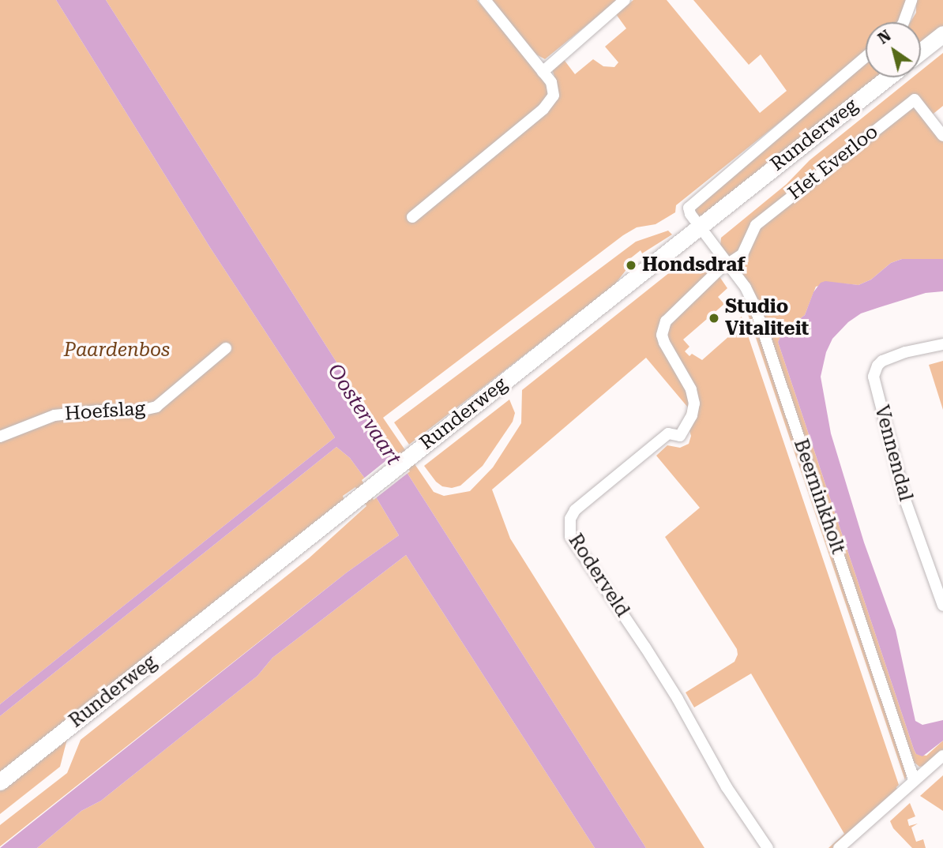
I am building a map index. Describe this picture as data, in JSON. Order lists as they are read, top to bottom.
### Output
{
  "streets": {
    "street": [
      "Runderweg",
      "Het Everloo",
      "Hoefslag",
      "Vennendal",
      "Beerninkholt",
      "Roderveld"
    ]
  },
  "crossings": [
    ["Runderweg", "Beerninkholt"],
    ["Het Everloo", "Beerninkholt"],
    ["Het Everloo", "Roderveld"],
    ["Beerninkholt", "Roderveld"]
  ],
  "water": ["Oostervaart"],
  "parks": ["Paardenbos"],
  "places": ["Hondsdraf", "Studio Vitaliteit"],
  "north": "top left"
}
